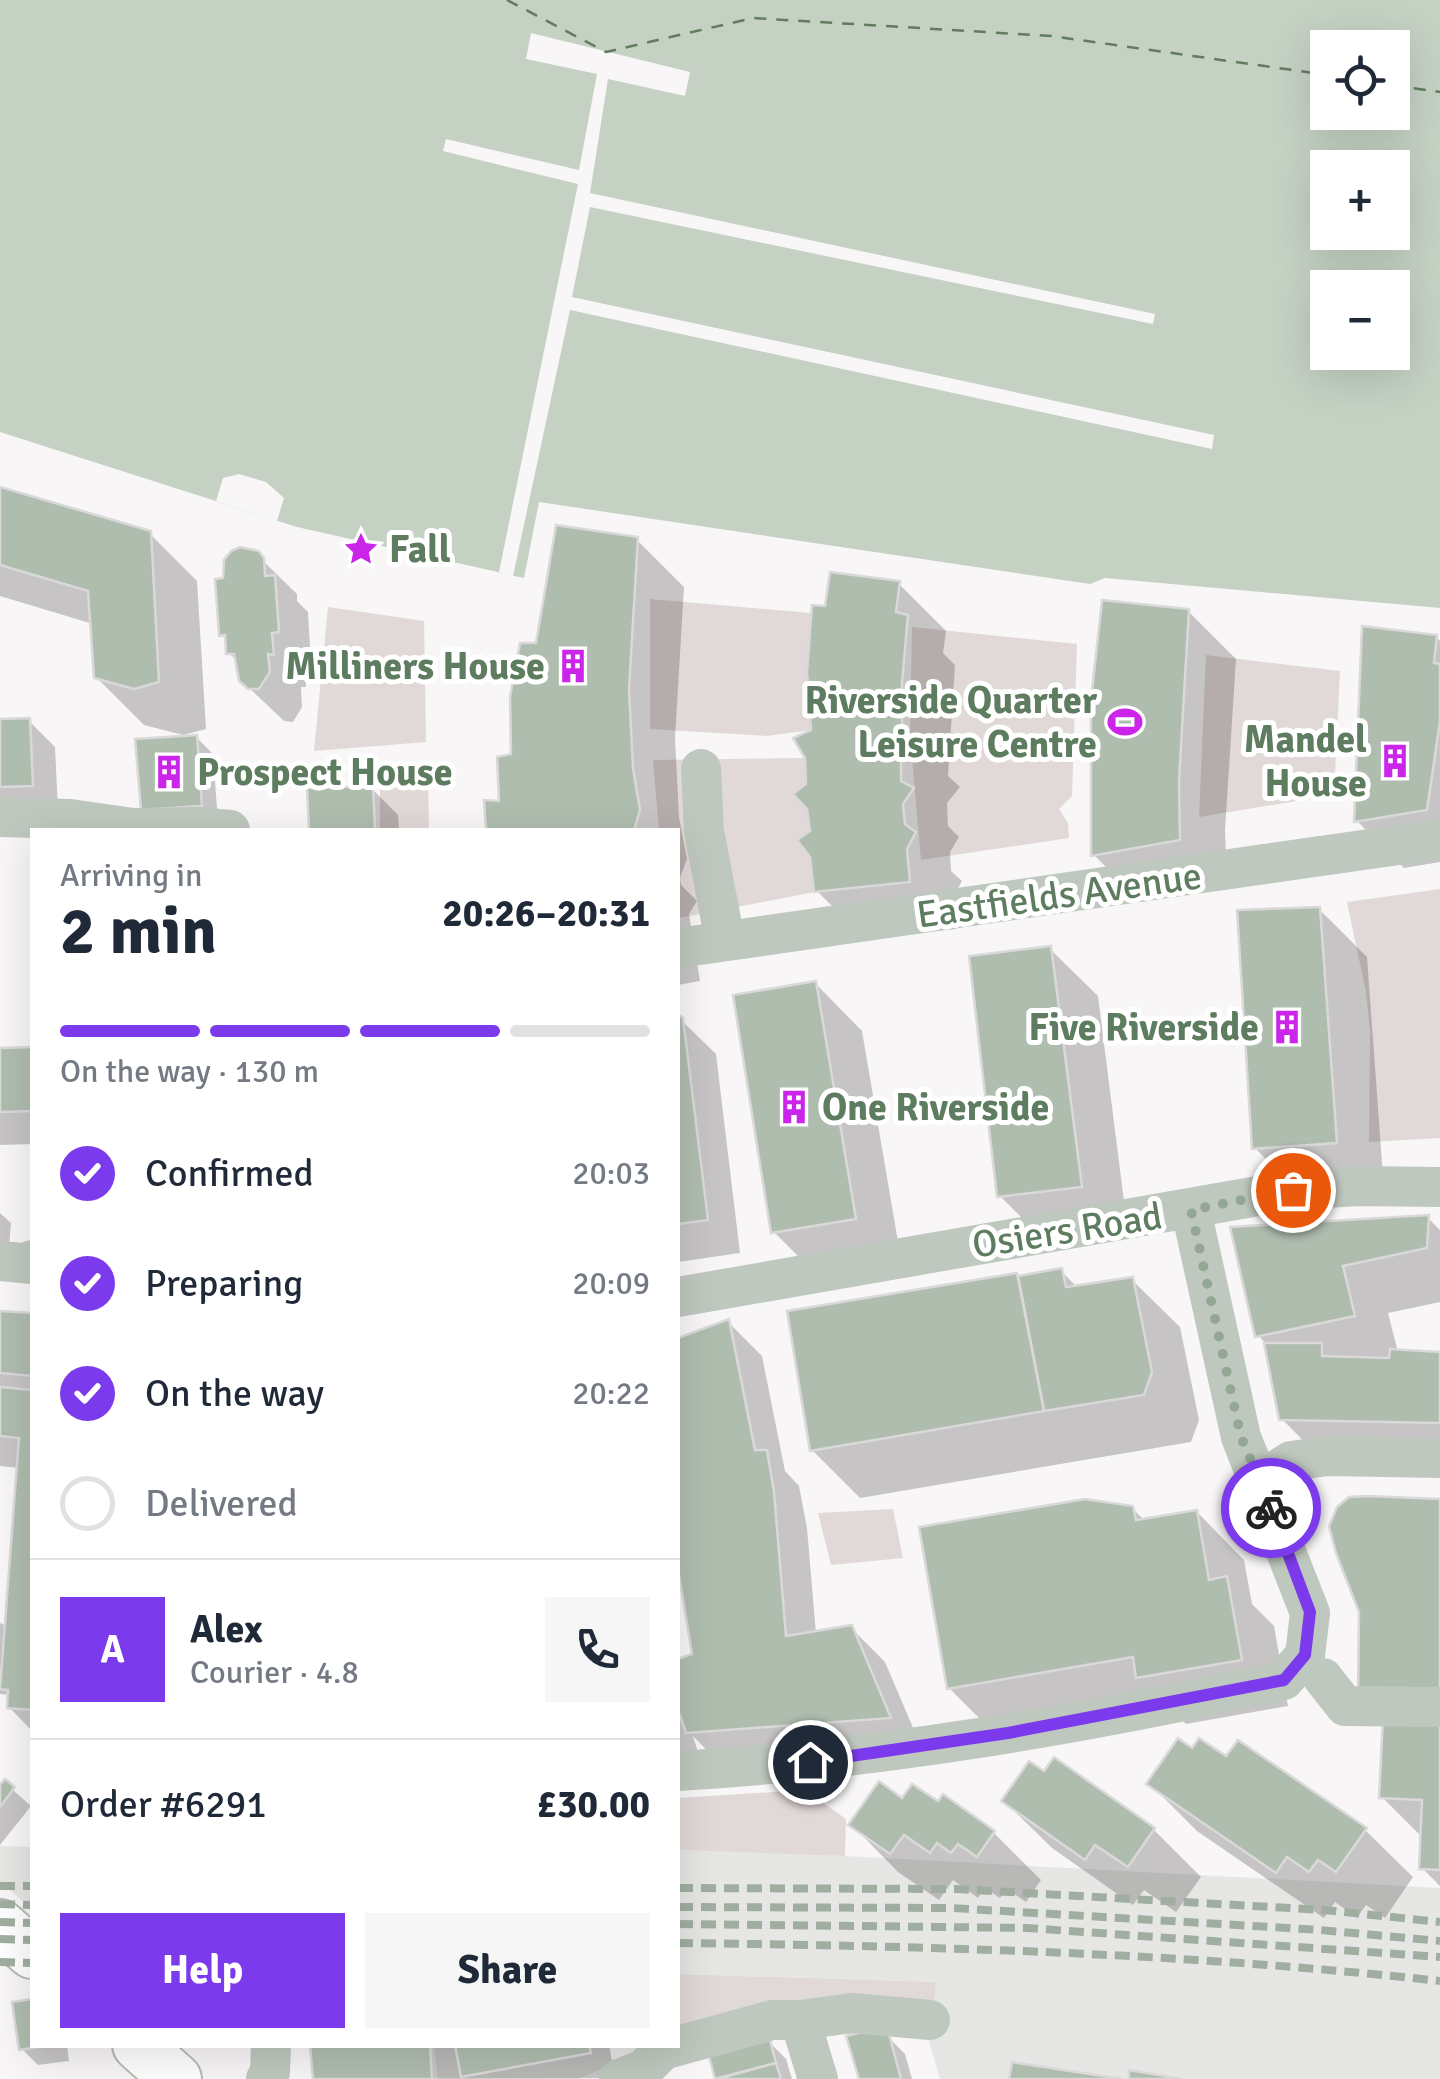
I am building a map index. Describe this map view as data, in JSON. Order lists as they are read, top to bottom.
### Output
{
  "streets": {
    "street": ["Eastfields Avenue", "Osiers Road"]
  },
  "places": {
    "place": ["Fall"],
    "building": [
      "Milliners House",
      "Mandel House",
      "Prospect House",
      "Five Riverside",
      "One Riverside"
    ],
    "sports": ["Riverside Quarter Leisure Centre"]
  },
  "page": {
    "map_buttons": ["+", "−"],
    "heading": ["2 min", "Arriving in", "20:26–20:31"],
    "panel": [
      "Alex",
      "Courier · 4.8",
      "Order #6291",
      "£30.00"
    ],
    "bar": "On the way · 130 m",
    "list": [
      ["Confirmed", "20:03"],
      ["Preparing", "20:09"],
      ["On the way", "20:22"],
      "Delivered"
    ],
    "round": "A",
    "buttons": ["Help", "Share"]
  }
}
